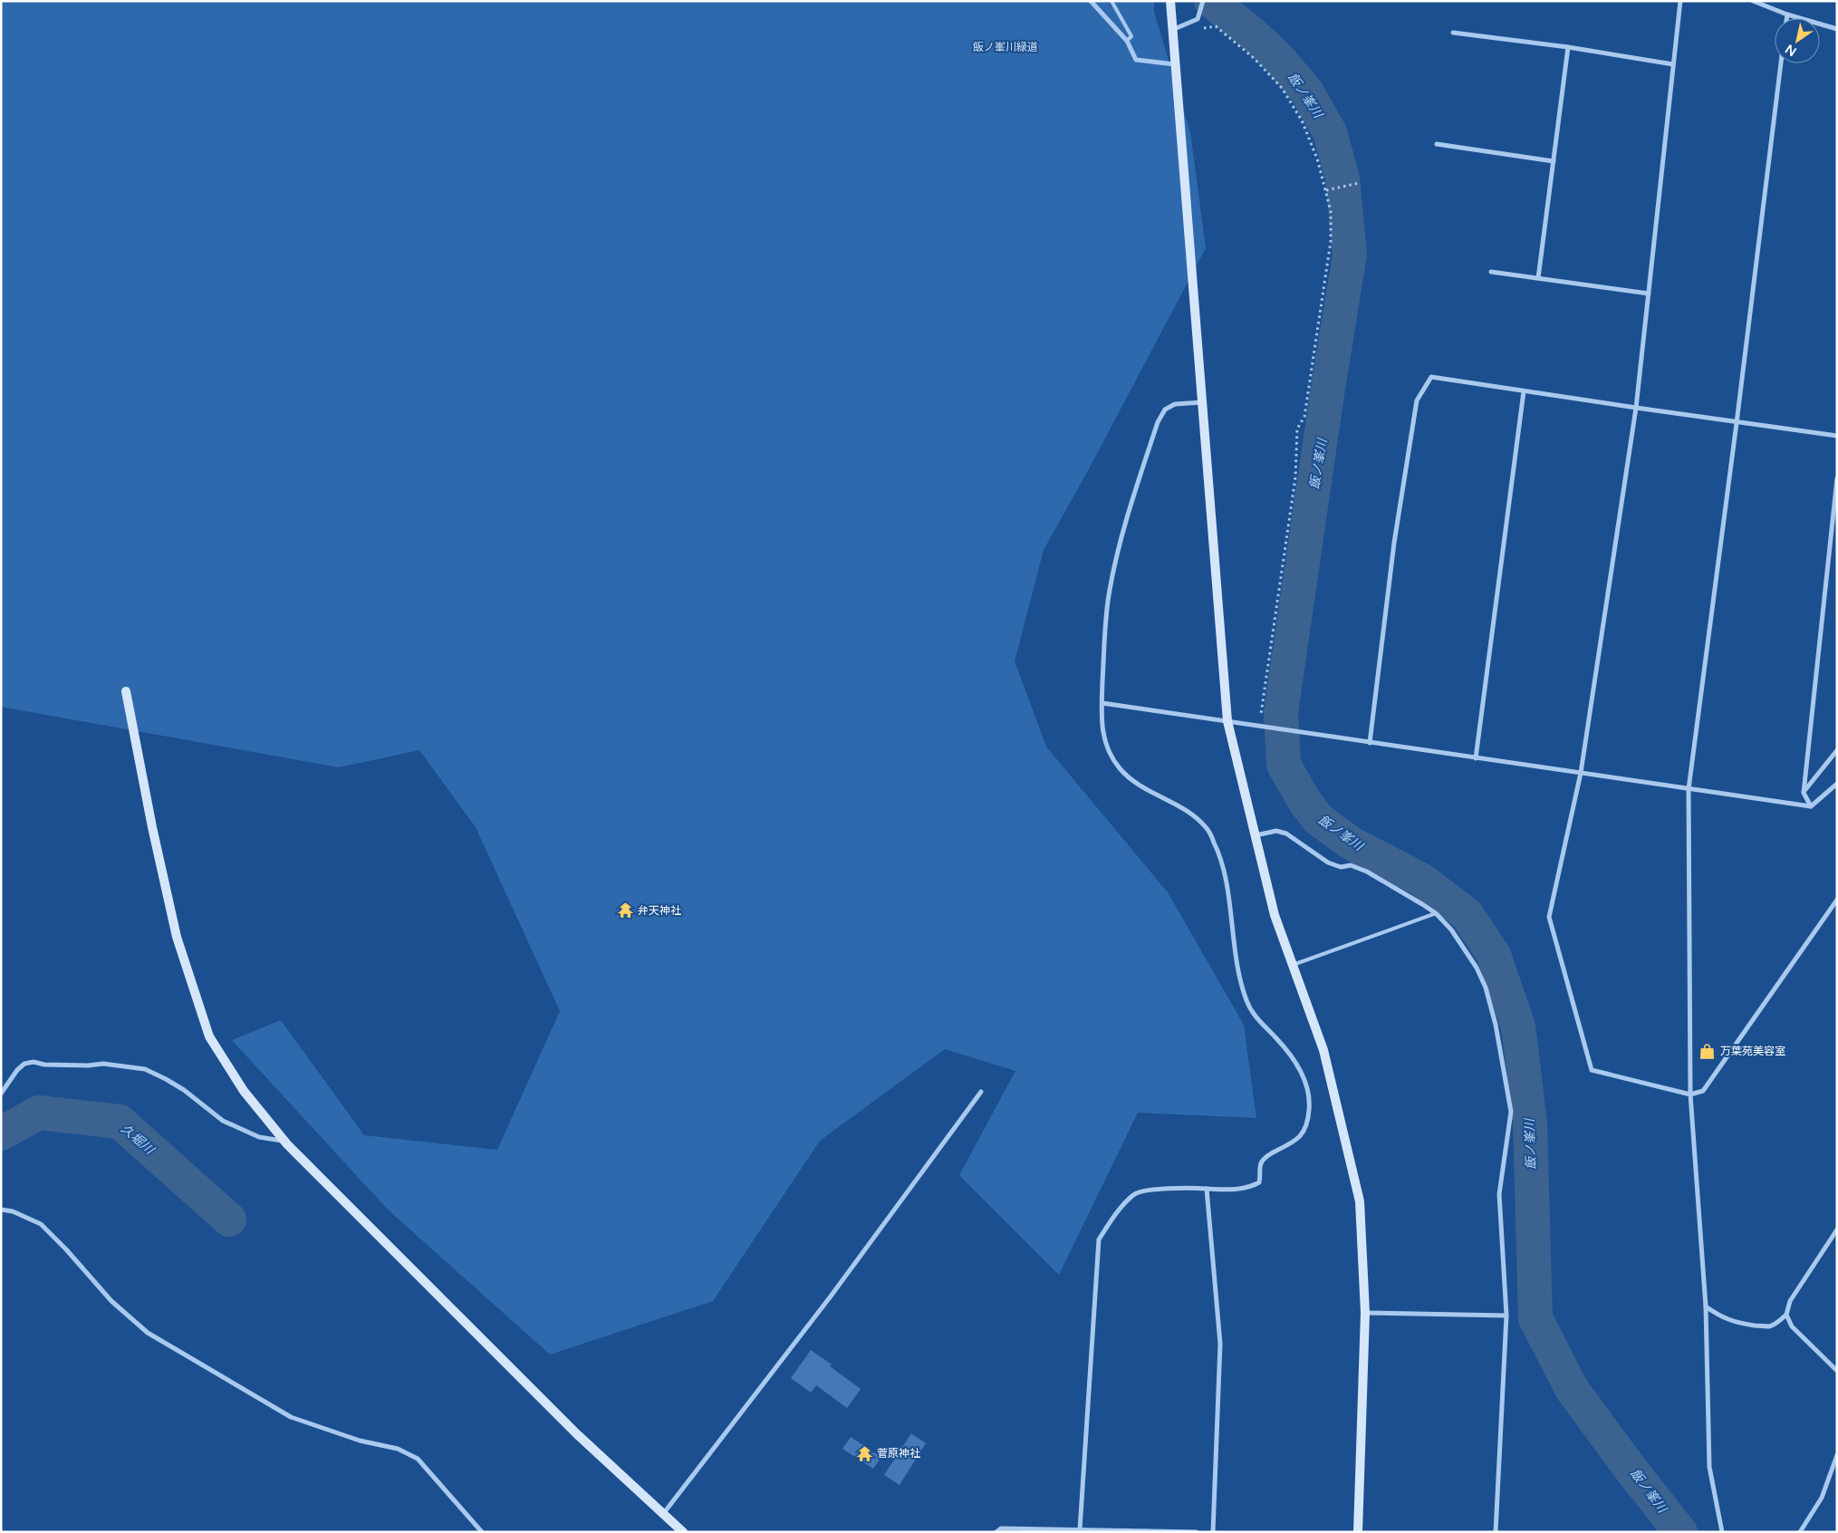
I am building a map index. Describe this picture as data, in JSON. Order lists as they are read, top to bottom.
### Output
{
  "water": ["飯ノ峯川", "久堀川"],
  "parks": ["飯ノ峯川緑道"],
  "places": {
    "temple": ["弁天神社", "菅原神社"],
    "shop": ["万葉苑美容室"]
  },
  "north": "bottom left"
}
